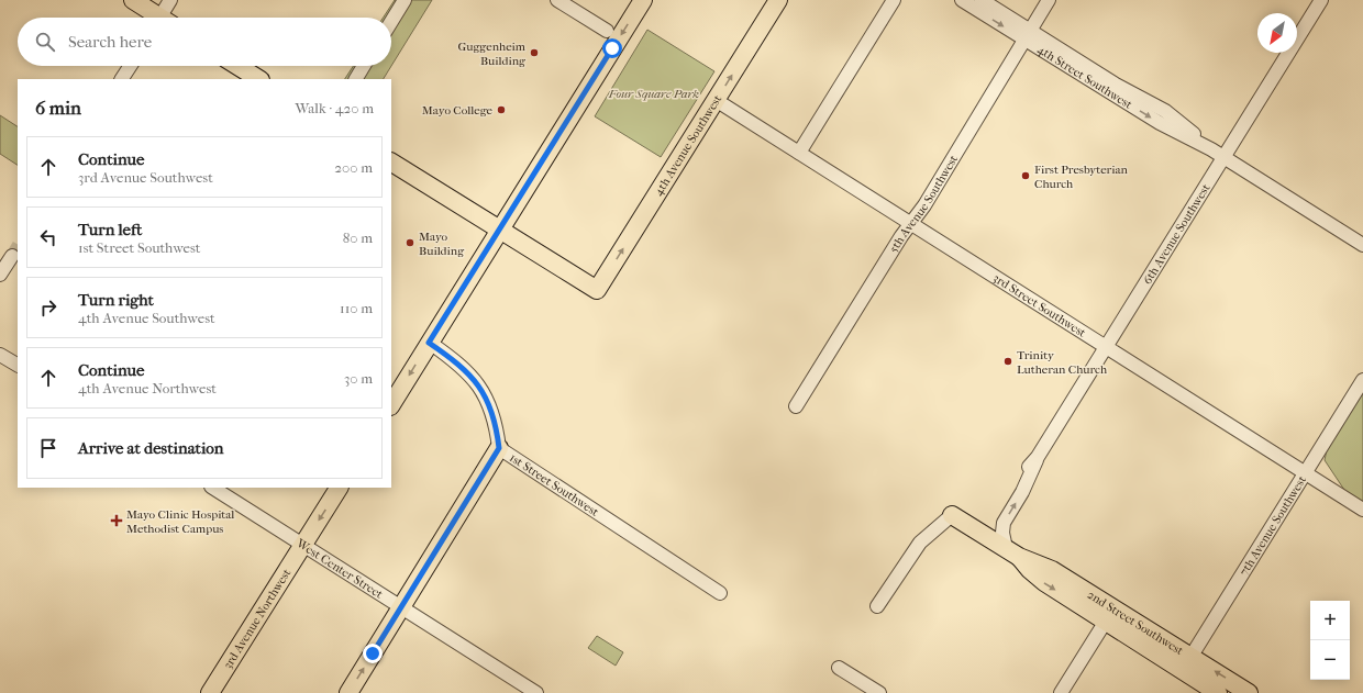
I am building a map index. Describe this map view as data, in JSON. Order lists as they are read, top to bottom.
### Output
{
  "streets": {
    "main road": ["4th Avenue Southwest", "3rd Avenue Northwest", "2nd Street Southwest"],
    "street": [
      "4th Street Southwest",
      "5th Avenue Southwest",
      "6th Avenue Southwest",
      "3rd Street Southwest",
      "1st Street Southwest",
      "7th Avenue Southwest",
      "West Center Street"
    ]
  },
  "crossings": [
    ["4th Street Southwest", "5th Avenue Southwest"],
    ["4th Street Southwest", "6th Avenue Southwest"],
    ["4th Avenue Southwest", "3rd Street Southwest"],
    ["5th Avenue Southwest", "3rd Street Southwest"],
    ["6th Avenue Southwest", "3rd Street Southwest"],
    ["6th Avenue Southwest", "2nd Street Southwest"],
    ["3rd Street Southwest", "7th Avenue Southwest"],
    ["7th Avenue Southwest", "2nd Street Southwest"],
    ["West Center Street", "3rd Avenue Northwest"]
  ],
  "parks": ["Four Square Park"],
  "places": {
    "other": [
      "Guggenheim Building",
      "Mayo College",
      "First Presbyterian Church",
      "Mayo Building",
      "Trinity Lutheran Church"
    ],
    "health": ["Mayo Clinic Hospital Methodist Campus"]
  },
  "north": "bottom left",
  "page": {
    "search": "Search here",
    "heading": ["6 min", "Walk · 420 m"],
    "list": [
      ["Continue", "3rd Avenue Southwest", "200 m"],
      ["Turn left", "1st Street Southwest", "80 m"],
      ["Turn right", "4th Avenue Southwest", "110 m"],
      ["Continue", "4th Avenue Northwest", "30 m"],
      "Arrive at destination"
    ],
    "map_buttons": ["+", "−"]
  }
}
